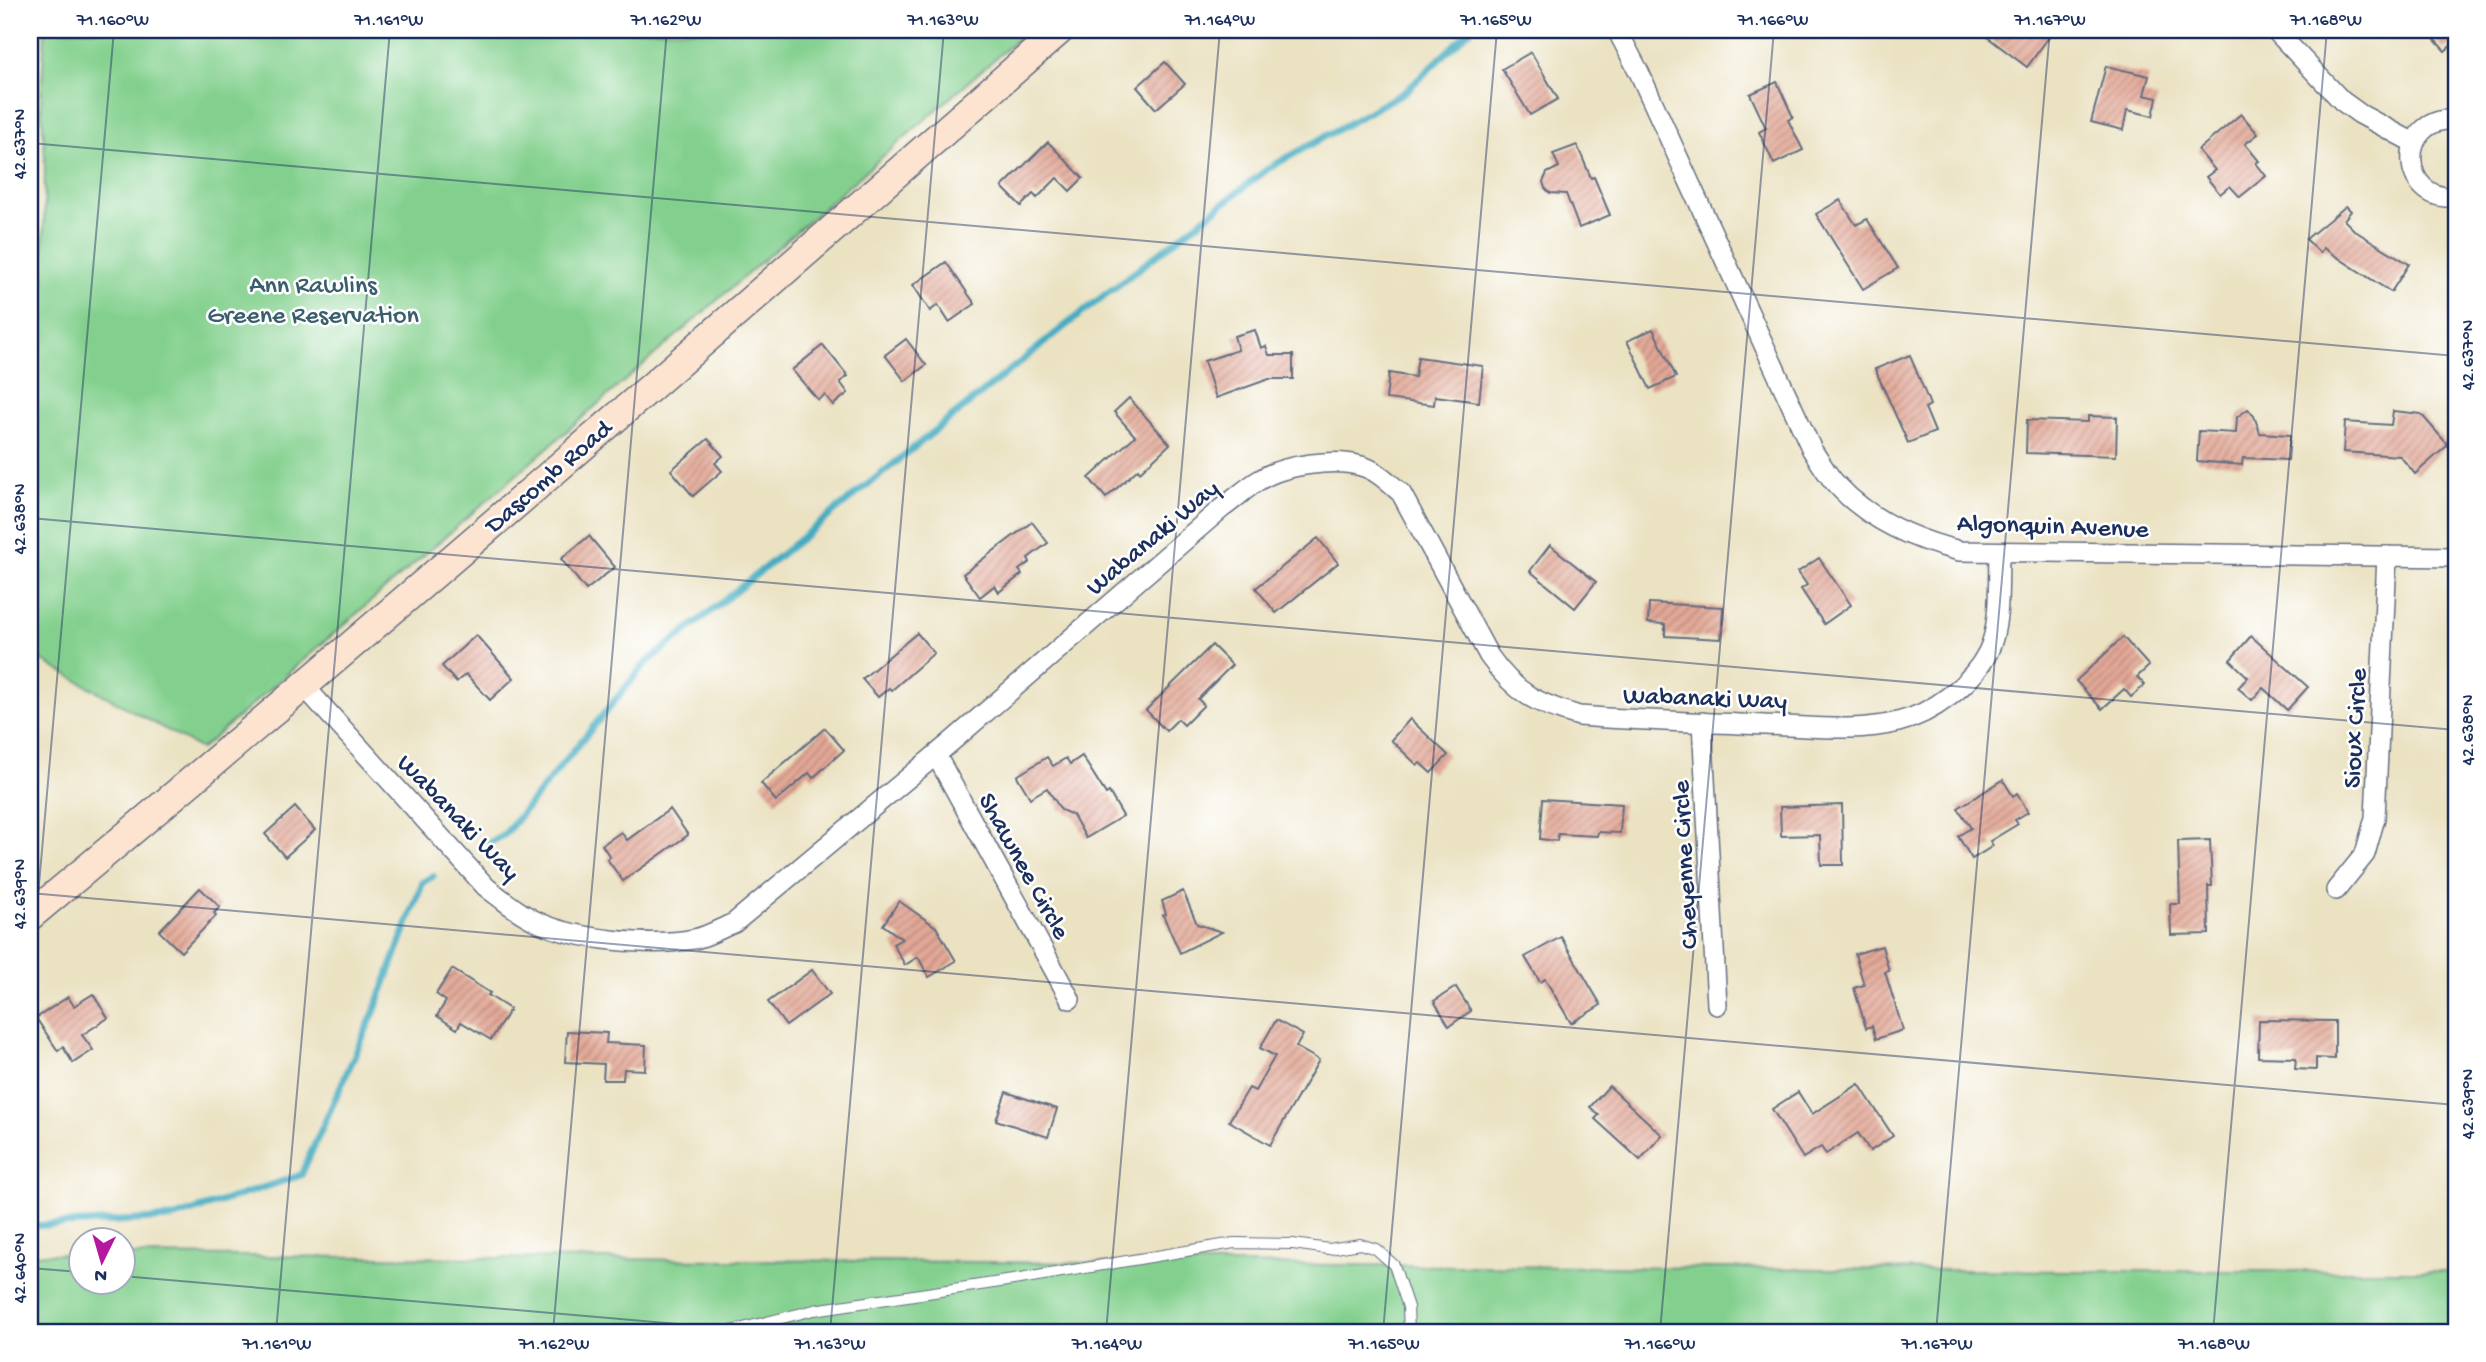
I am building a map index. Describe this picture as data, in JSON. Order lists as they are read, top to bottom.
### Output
{
  "streets": {
    "main road": ["Dascomb Road"],
    "street": [
      "Algonquin Avenue",
      "Wabanaki Way",
      "Sioux Circle",
      "Shawnee Circle",
      "Cheyenne Circle"
    ]
  },
  "crossings": [
    ["Dascomb Road", "Wabanaki Way"],
    ["Algonquin Avenue", "Wabanaki Way"],
    ["Algonquin Avenue", "Sioux Circle"],
    ["Wabanaki Way", "Shawnee Circle"],
    ["Wabanaki Way", "Cheyenne Circle"]
  ],
  "parks": ["Ann Rawlins Greene Reservation"],
  "north": "bottom",
  "coordinates": [
    "71.160°W",
    "71.161°W",
    "71.162°W",
    "71.163°W",
    "71.164°W",
    "71.165°W",
    "71.166°W",
    "71.167°W",
    "71.168°W",
    "42.637°N",
    "42.638°N",
    "42.639°N",
    "42.640°N"
  ]
}
